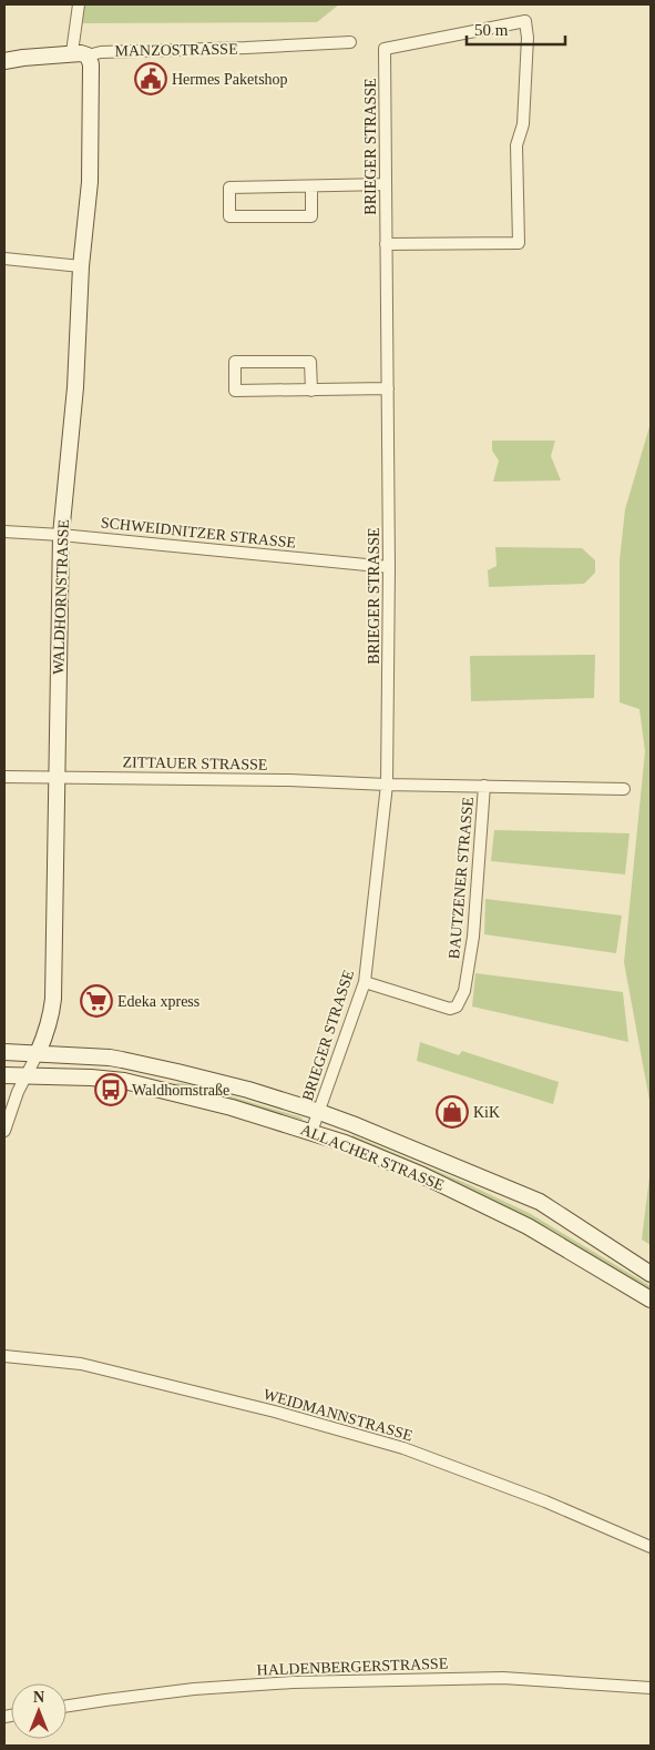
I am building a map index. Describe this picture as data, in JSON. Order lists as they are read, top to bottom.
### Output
{
  "streets": {
    "main road": ["MANZOSTRASSE", "WALDHORNSTRASSE", "ALLACHER STRASSE"],
    "street": [
      "BRIEGER STRASSE",
      "SCHWEIDNITZER STRASSE",
      "ZITTAUER STRASSE",
      "BAUTZENER STRASSE",
      "WEIDMANNSTRASSE",
      "HALDENBERGERSTRASSE"
    ]
  },
  "crossings": [
    ["MANZOSTRASSE", "WALDHORNSTRASSE"],
    ["BRIEGER STRASSE", "SCHWEIDNITZER STRASSE"],
    ["BRIEGER STRASSE", "ZITTAUER STRASSE"],
    ["BRIEGER STRASSE", "BAUTZENER STRASSE"],
    ["BRIEGER STRASSE", "ALLACHER STRASSE"],
    ["SCHWEIDNITZER STRASSE", "WALDHORNSTRASSE"],
    ["WALDHORNSTRASSE", "ZITTAUER STRASSE"],
    ["WALDHORNSTRASSE", "ALLACHER STRASSE"],
    ["ZITTAUER STRASSE", "BAUTZENER STRASSE"]
  ],
  "places": {
    "public building": ["Hermes Paketshop"],
    "supermarket": ["Edeka xpress"],
    "bus stop": ["Waldhornstraße"],
    "shop": ["KiK"]
  },
  "scale_bar": "50 m",
  "north": "top"
}
